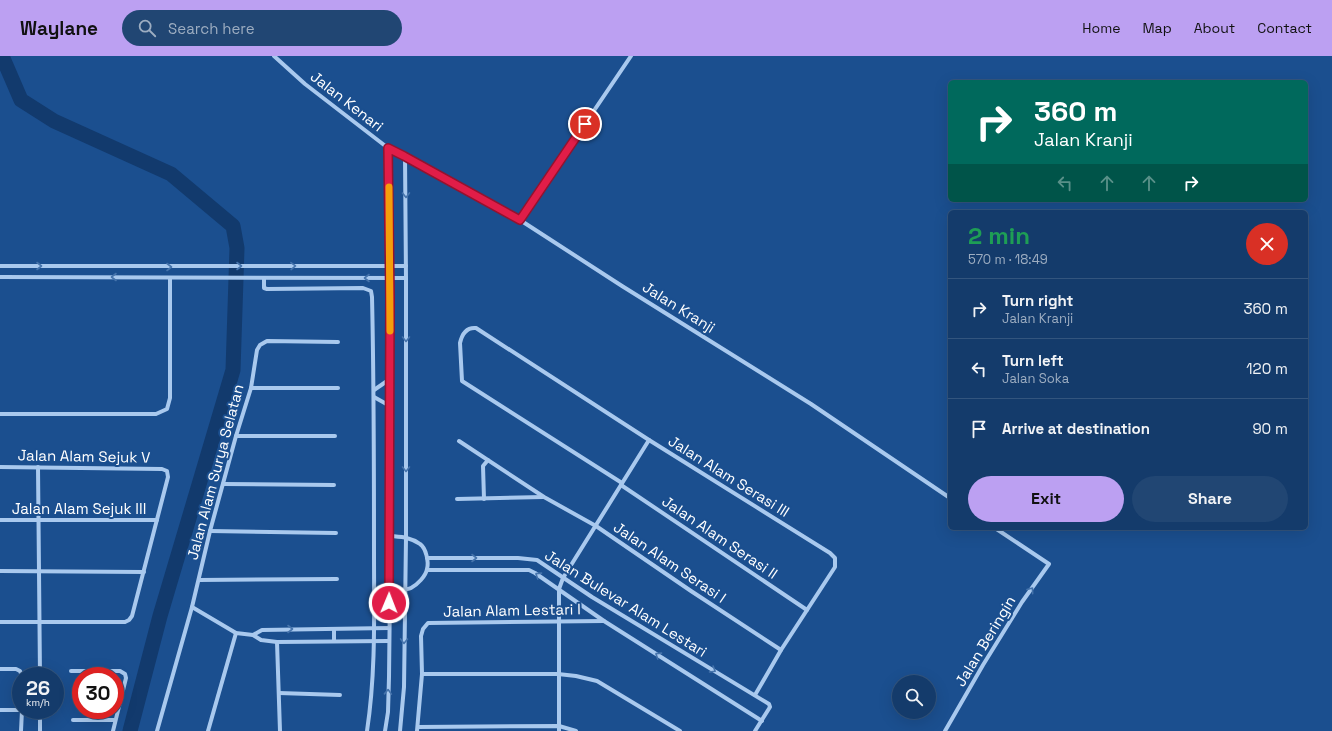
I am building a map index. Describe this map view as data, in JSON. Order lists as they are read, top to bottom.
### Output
{
  "streets": {
    "street": [
      "Jalan Kenari",
      "Jalan Kranji",
      "Jalan Alam Sejuk V",
      "Jalan Alam Surya Selatan",
      "Jalan Alam Serasi III",
      "Jalan Alam Sejuk III",
      "Jalan Alam Serasi II",
      "Jalan Alam Serasi I",
      "Jalan Bulevar Alam Lestari",
      "Jalan Alam Lestari I",
      "Jalan Beringin"
    ]
  },
  "crossings": [
    ["Jalan Kenari", "Jalan Kranji"],
    ["Jalan Alam Sejuk V", "Jalan Alam Sejuk III"],
    ["Jalan Alam Serasi III", "Jalan Alam Serasi II"],
    ["Jalan Alam Serasi III", "Jalan Alam Serasi I"],
    ["Jalan Alam Serasi III", "Jalan Bulevar Alam Lestari"],
    ["Jalan Bulevar Alam Lestari", "Jalan Alam Lestari I"]
  ],
  "one_way": ["Jalan Beringin"],
  "page": {
    "header": "Waylane",
    "search": "Search here",
    "nav": [
      "Home",
      "Map",
      "About",
      "Contact"
    ],
    "turn": ["360 m", "Jalan Kranji"],
    "heading": ["2 min", "570 m · 18:49"],
    "list": [
      {
        "name": "Turn right",
        "note": "Jalan Kranji",
        "value": "360 m"
      },
      {
        "name": "Turn left",
        "note": "Jalan Soka",
        "value": "120 m"
      },
      {
        "name": "Arrive at destination",
        "value": "90 m"
      }
    ],
    "buttons": ["Exit", "Share"],
    "speed": "26 km/h",
    "limit": "30"
  }
}
